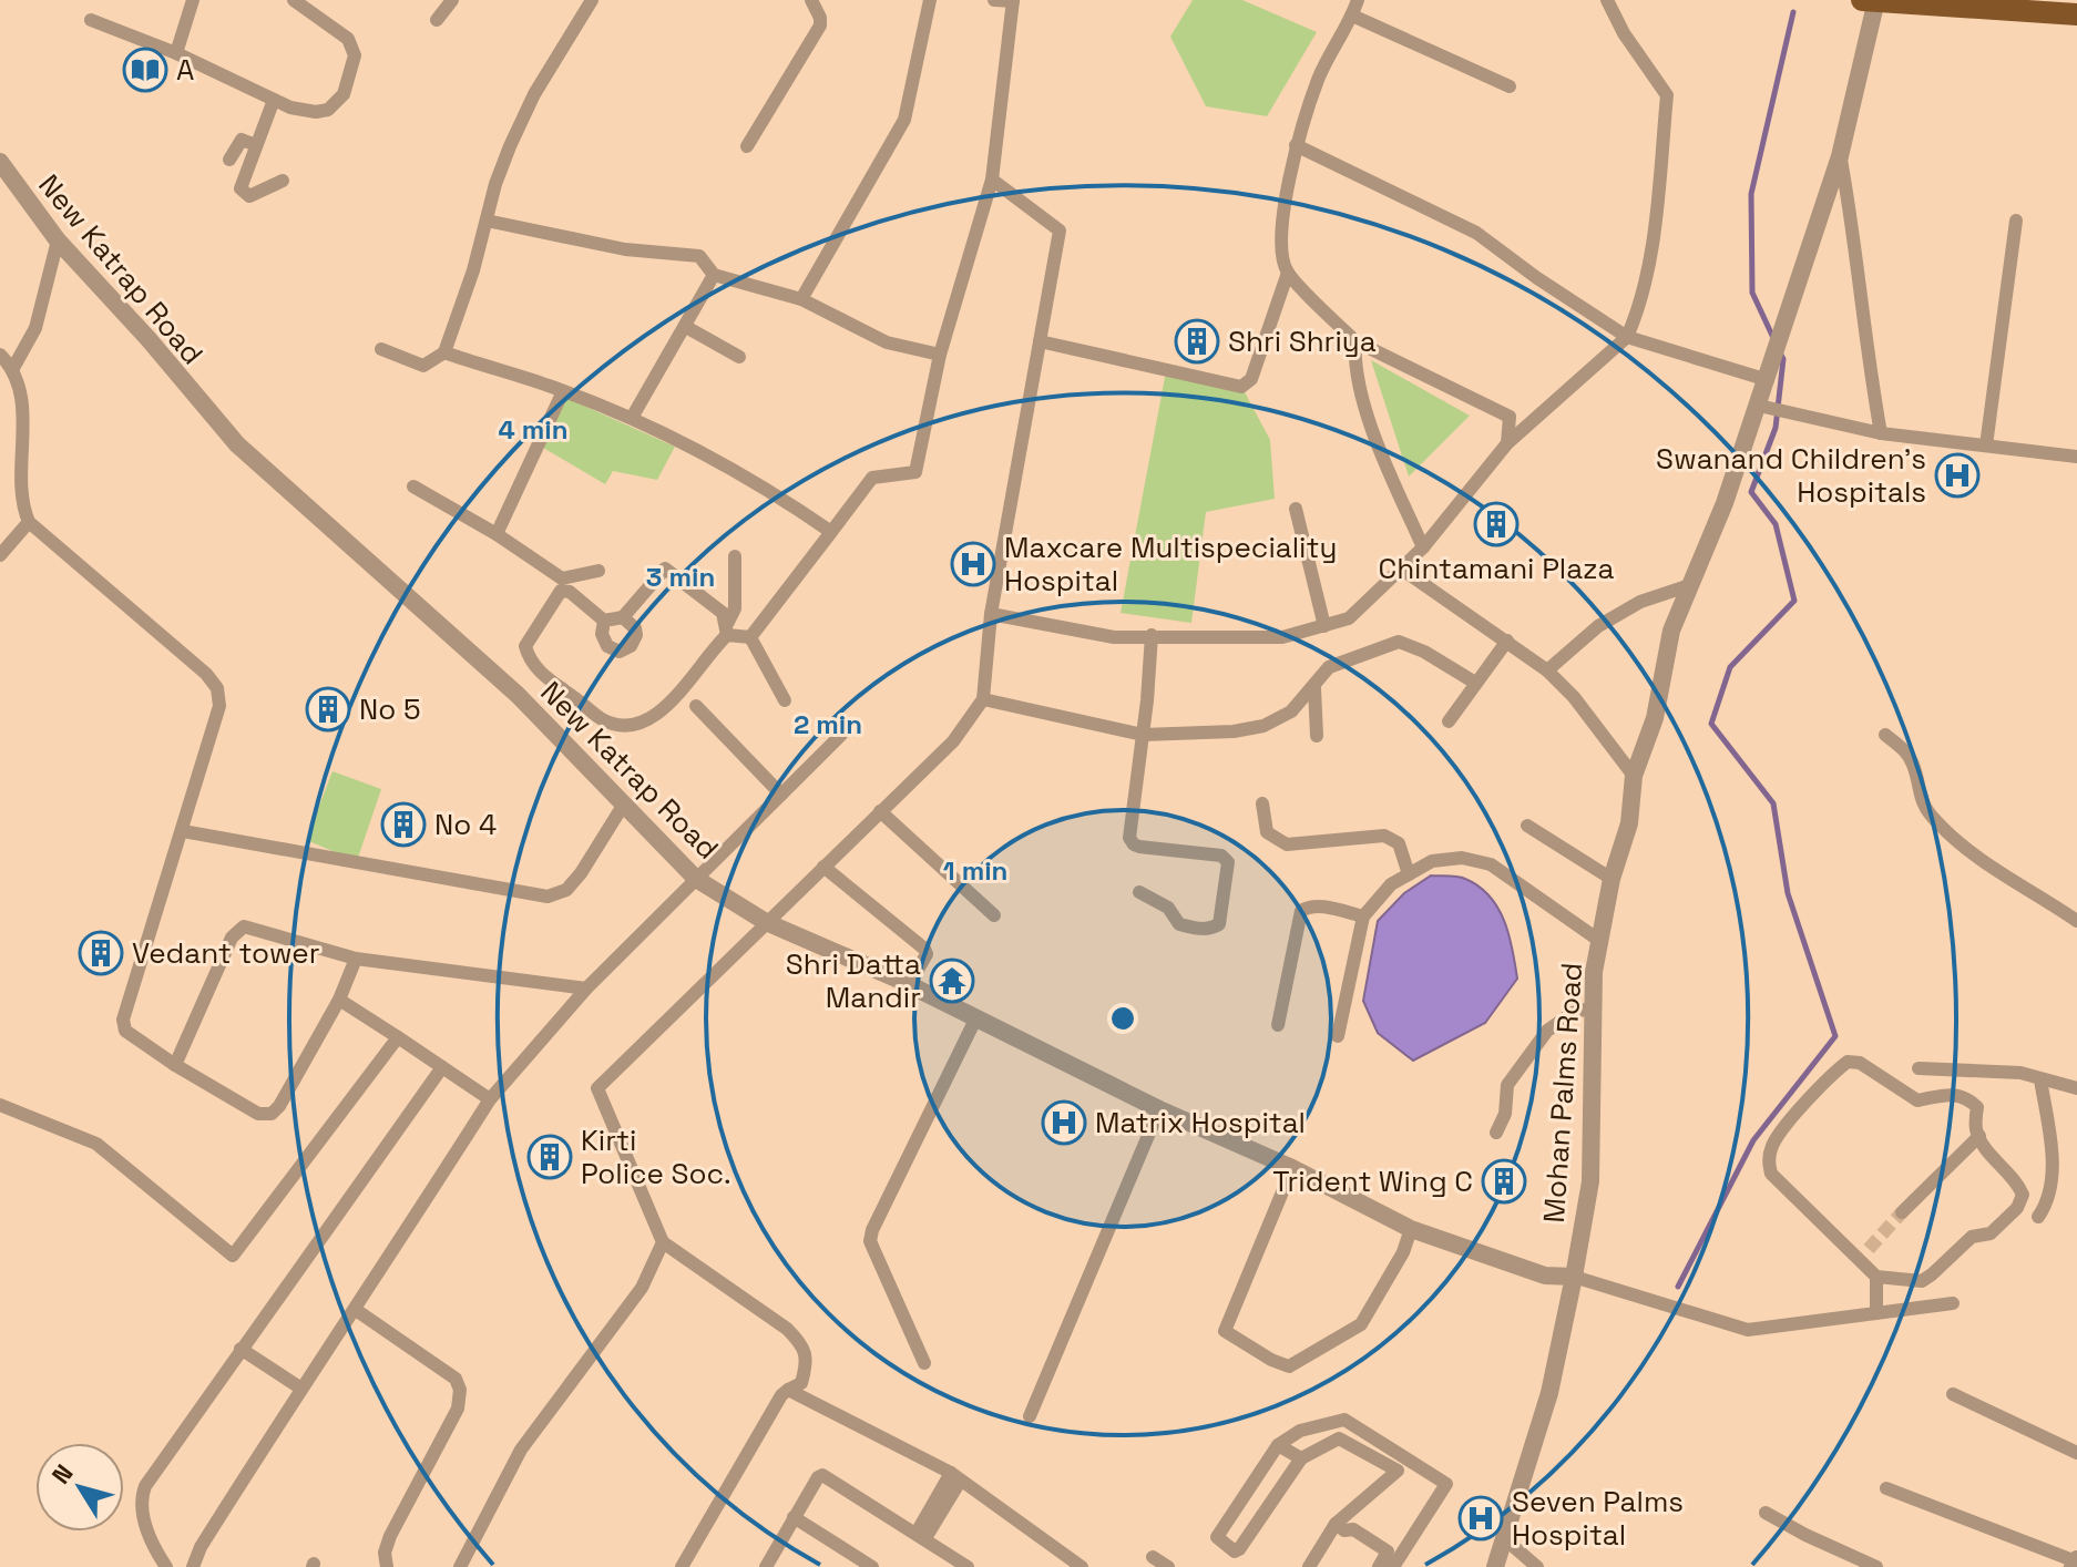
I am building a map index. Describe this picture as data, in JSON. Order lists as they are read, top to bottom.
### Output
{
  "streets": {
    "street": ["New Katrap Road", "Mohan Palms Road"]
  },
  "crossings": [
    ["New Katrap Road", "Mohan Palms Road"]
  ],
  "places": {
    "library": ["A"],
    "building": [
      "Shri Shriya",
      "Chintamani Plaza",
      "No 5",
      "No 4",
      "Vedant tower",
      "Kirti Police Soc.",
      "Trident Wing C"
    ],
    "hospital": [
      "Swanand Children's Hospitals",
      "Maxcare Multispeciality Hospital",
      "Matrix Hospital",
      "Seven Palms Hospital"
    ],
    "temple": ["Shri Datta Mandir"]
  },
  "north": "top left",
  "rings": [
    "4 min",
    "3 min",
    "2 min",
    "1 min"
  ]
}
